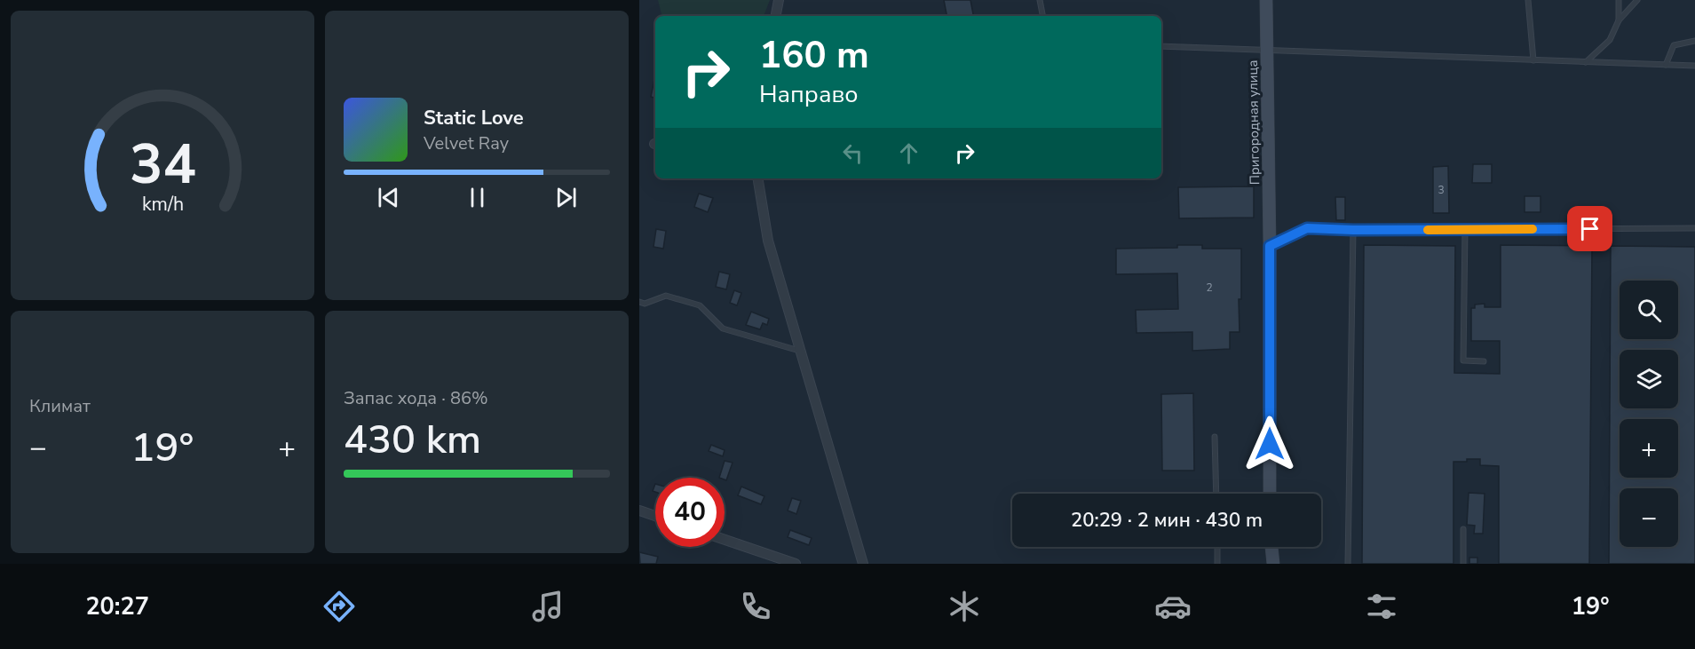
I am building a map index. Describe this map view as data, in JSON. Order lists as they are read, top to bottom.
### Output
{
  "streets": {
    "street": ["Пригородная улица"]
  },
  "house_numbers": ["3", "2"],
  "page": {
    "turn": ["160 m", "Направо"],
    "song": ["Static Love", "Velvet Ray"],
    "map_buttons": ["+", "−"],
    "tile": [
      "Климат",
      ["Запас хода · 86%", "430 km"]
    ],
    "heat": ["−", "19°", "+"],
    "limit": "40",
    "trip": "20:29 · 2 мин · 430 m",
    "tabs": ["20:27", "19°"],
    "gauge": ["34", "km/h"]
  }
}
